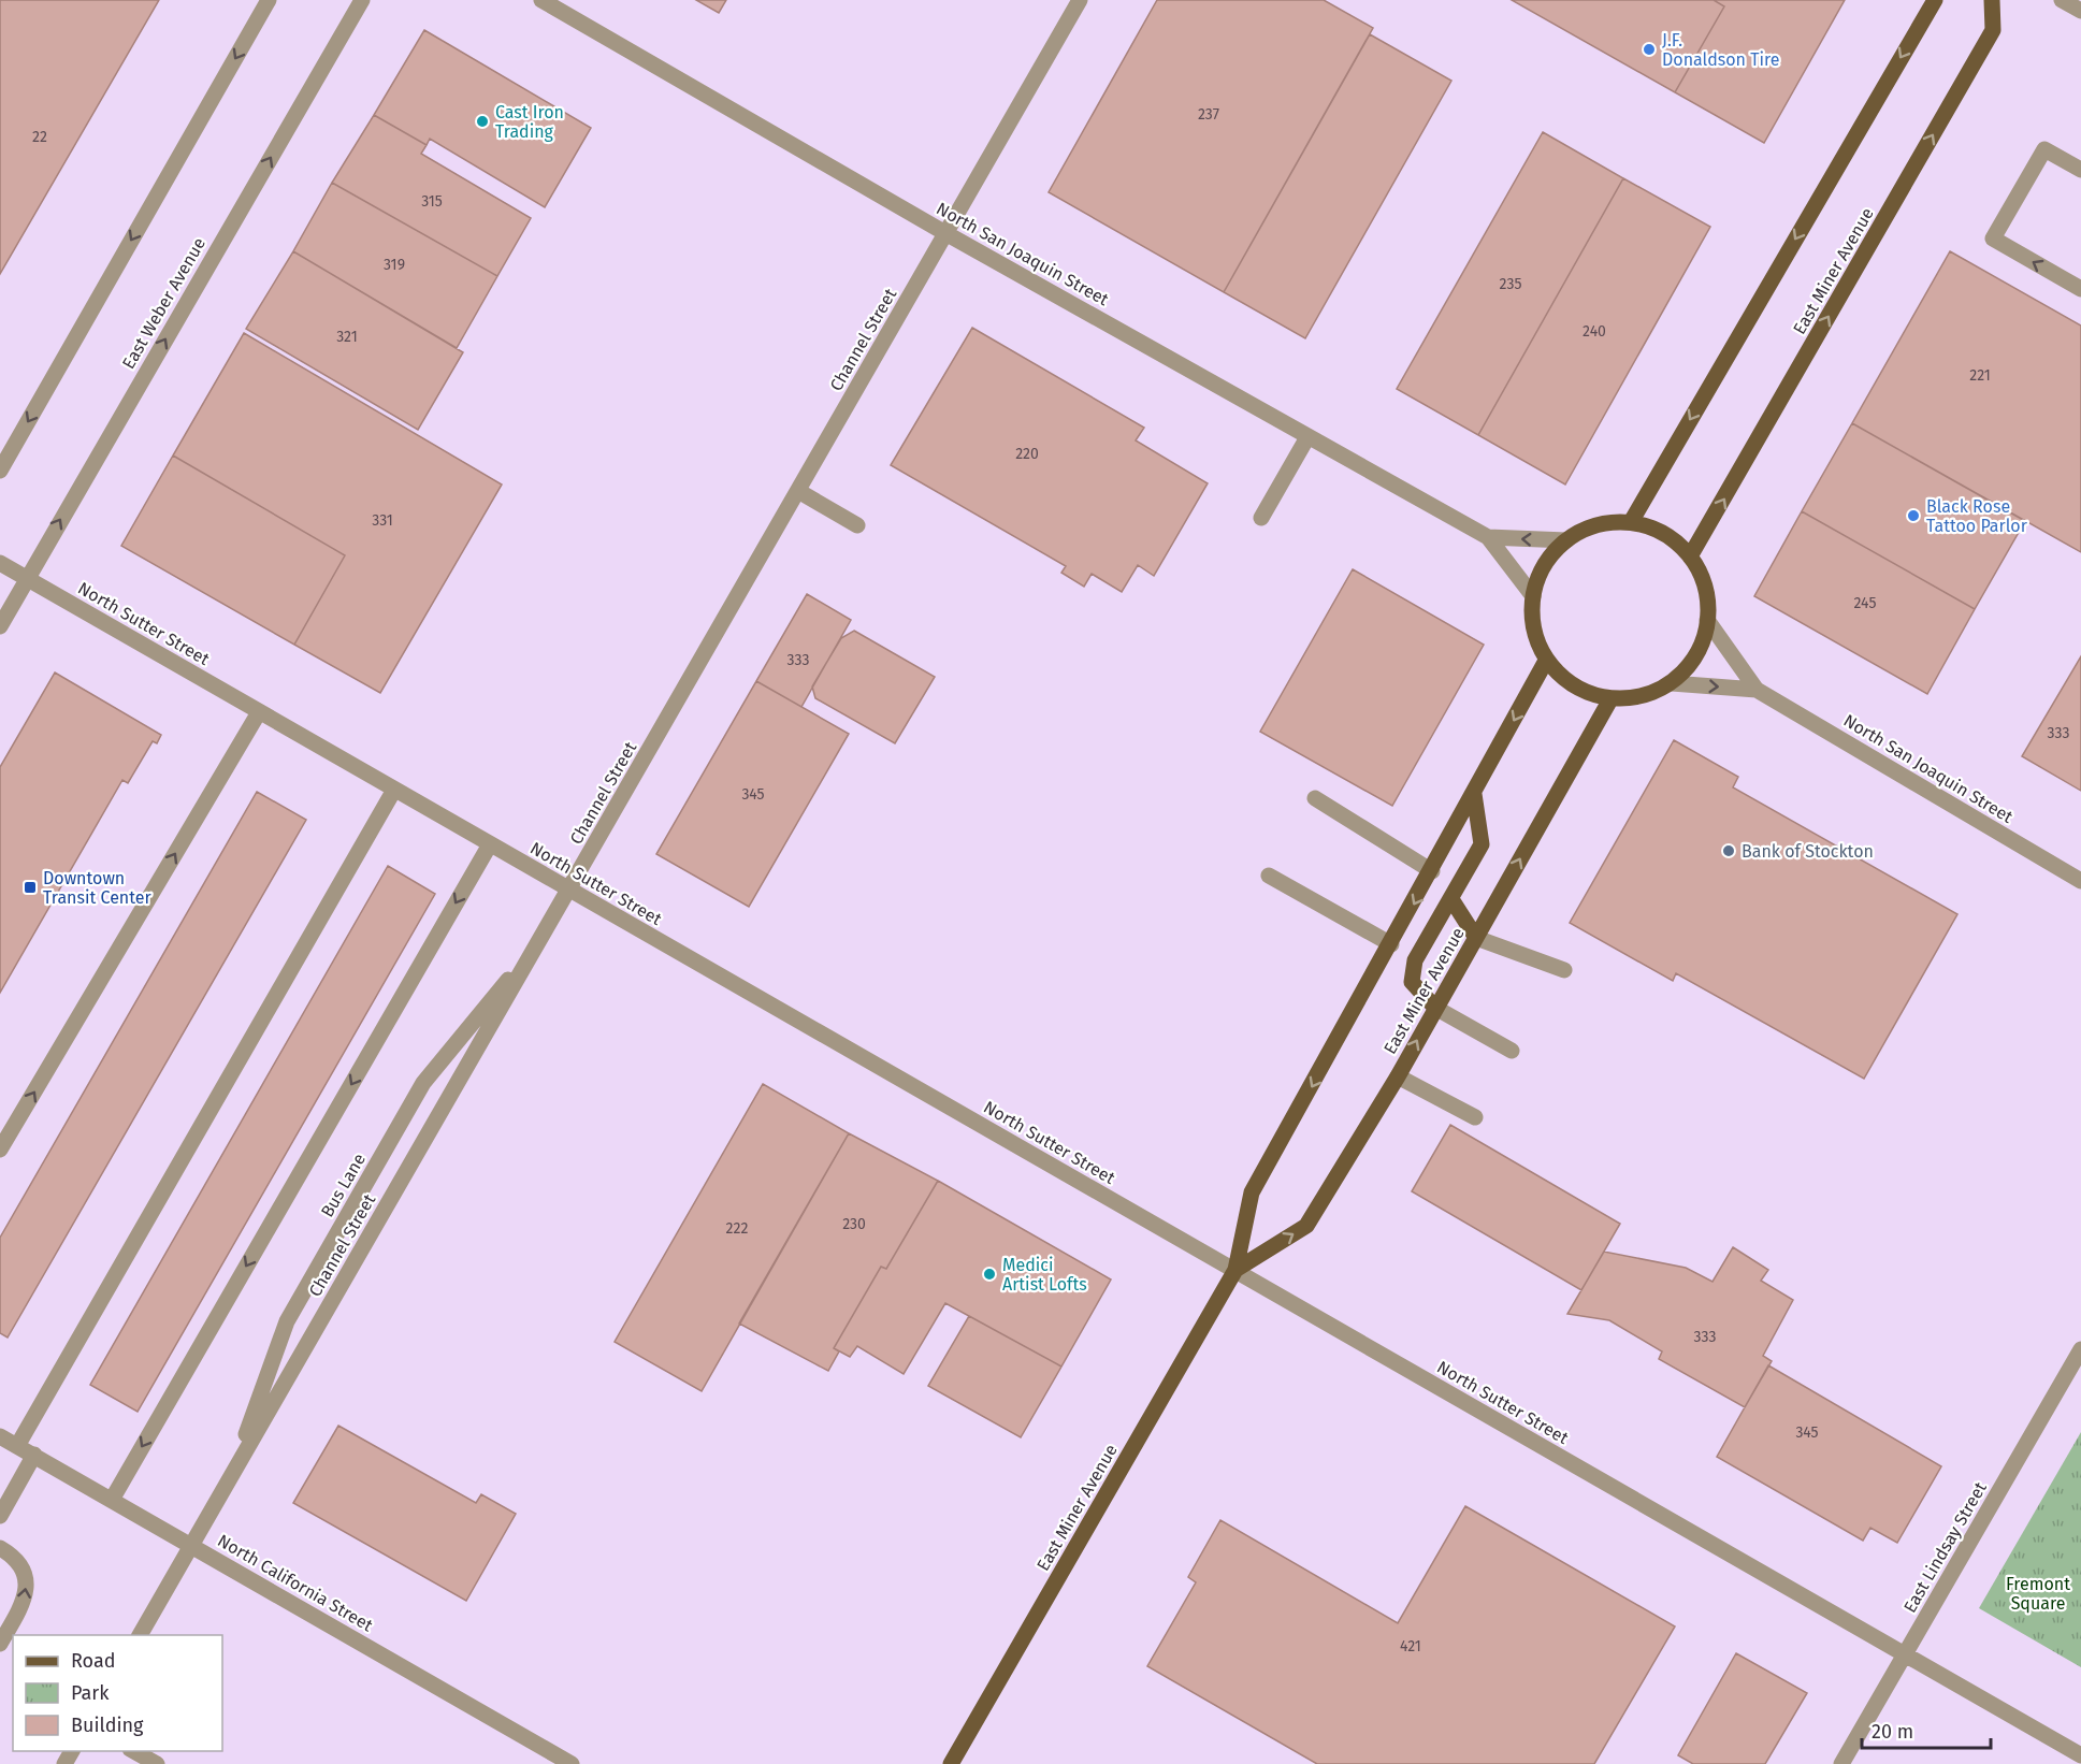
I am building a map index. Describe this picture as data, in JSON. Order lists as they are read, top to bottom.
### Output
{
  "streets": {
    "main road": ["East Miner Avenue"],
    "street": [
      "North San Joaquin Street",
      "East Weber Avenue",
      "Channel Street",
      "North Sutter Street",
      "Bus Lane",
      "East Lindsay Street",
      "North California Street"
    ]
  },
  "crossings": [
    ["North San Joaquin Street", "East Miner Avenue"],
    ["North San Joaquin Street", "Channel Street"],
    ["East Miner Avenue", "North Sutter Street"],
    ["East Weber Avenue", "North Sutter Street"],
    ["Channel Street", "North Sutter Street"],
    ["Channel Street", "Bus Lane"],
    ["Channel Street", "North California Street"],
    ["North Sutter Street", "East Lindsay Street"]
  ],
  "parks": ["Fremont Square"],
  "places": {
    "other": [
      "J.F. Donaldson Tire",
      "Cast Iron Trading",
      "Black Rose Tattoo Parlor",
      "Bank of Stockton",
      "Medici Artist Lofts"
    ],
    "transit": ["Downtown Transit Center"]
  },
  "house_numbers": [
    "237",
    "22",
    "315",
    "319",
    "235",
    "240",
    "321",
    "221",
    "220",
    "331",
    "245",
    "333",
    "333",
    "345",
    "230",
    "222",
    "333",
    "345",
    "421"
  ],
  "legend": ["Road", "Park", "Building"],
  "scale_bar": "20 m"
}
